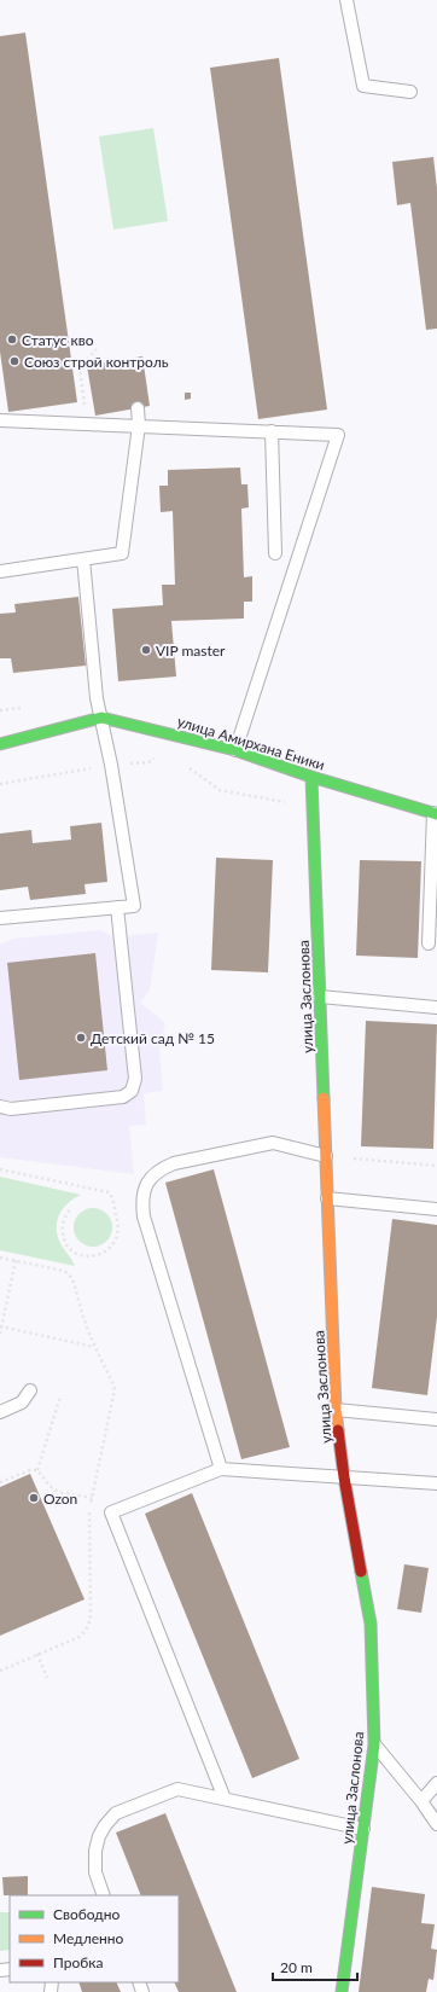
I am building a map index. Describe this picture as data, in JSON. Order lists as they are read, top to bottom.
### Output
{
  "streets": {
    "street": ["улица Амирхана Еники", "улица Заслонова"]
  },
  "crossings": [
    ["улица Амирхана Еники", "улица Заслонова"]
  ],
  "places": [
    "Статус кво",
    "Союз строй контроль",
    "VIP master",
    "Детский сад № 15",
    "Ozon"
  ],
  "legend": ["Свободно", "Медленно", "Пробка"],
  "scale_bar": "20 m"
}
